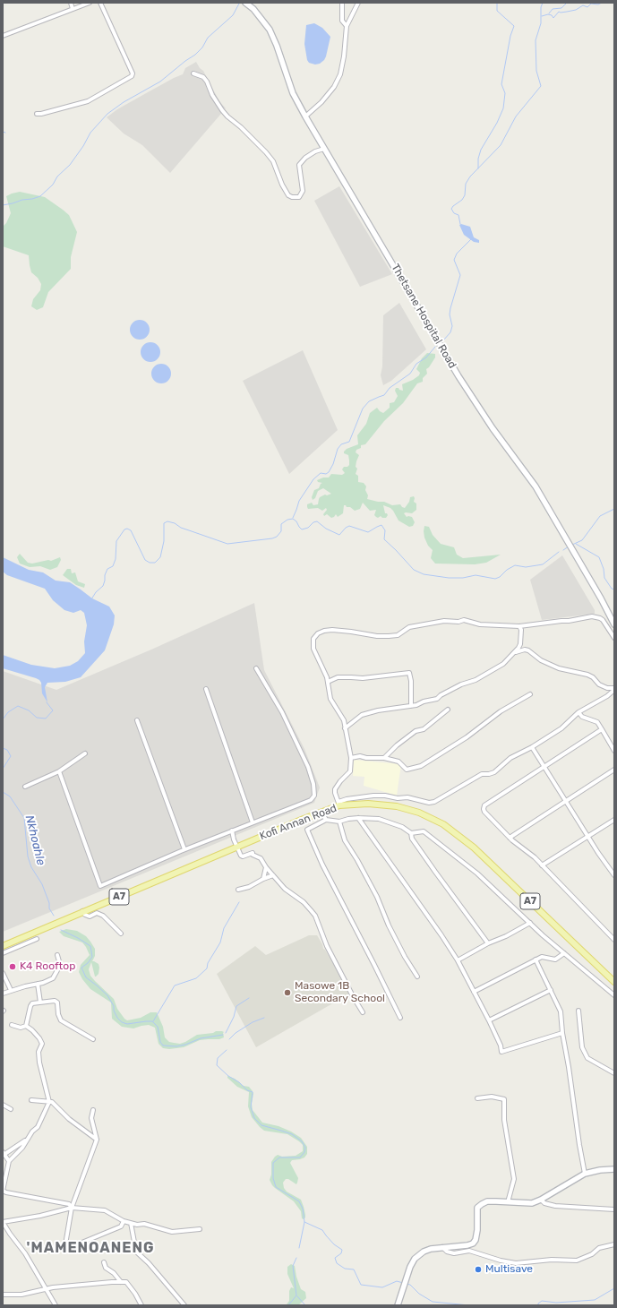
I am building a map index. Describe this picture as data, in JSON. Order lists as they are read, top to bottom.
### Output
{
  "streets": {
    "main road": ["Thetsane Hospital Road", "Kofi Annan Road", "A7"]
  },
  "districts": ["'MAMENOANENG"],
  "water": ["Nkhoahle"],
  "places": ["K4 Rooftop", "Masowe 1B Secondary School", "Multisave"]
}
